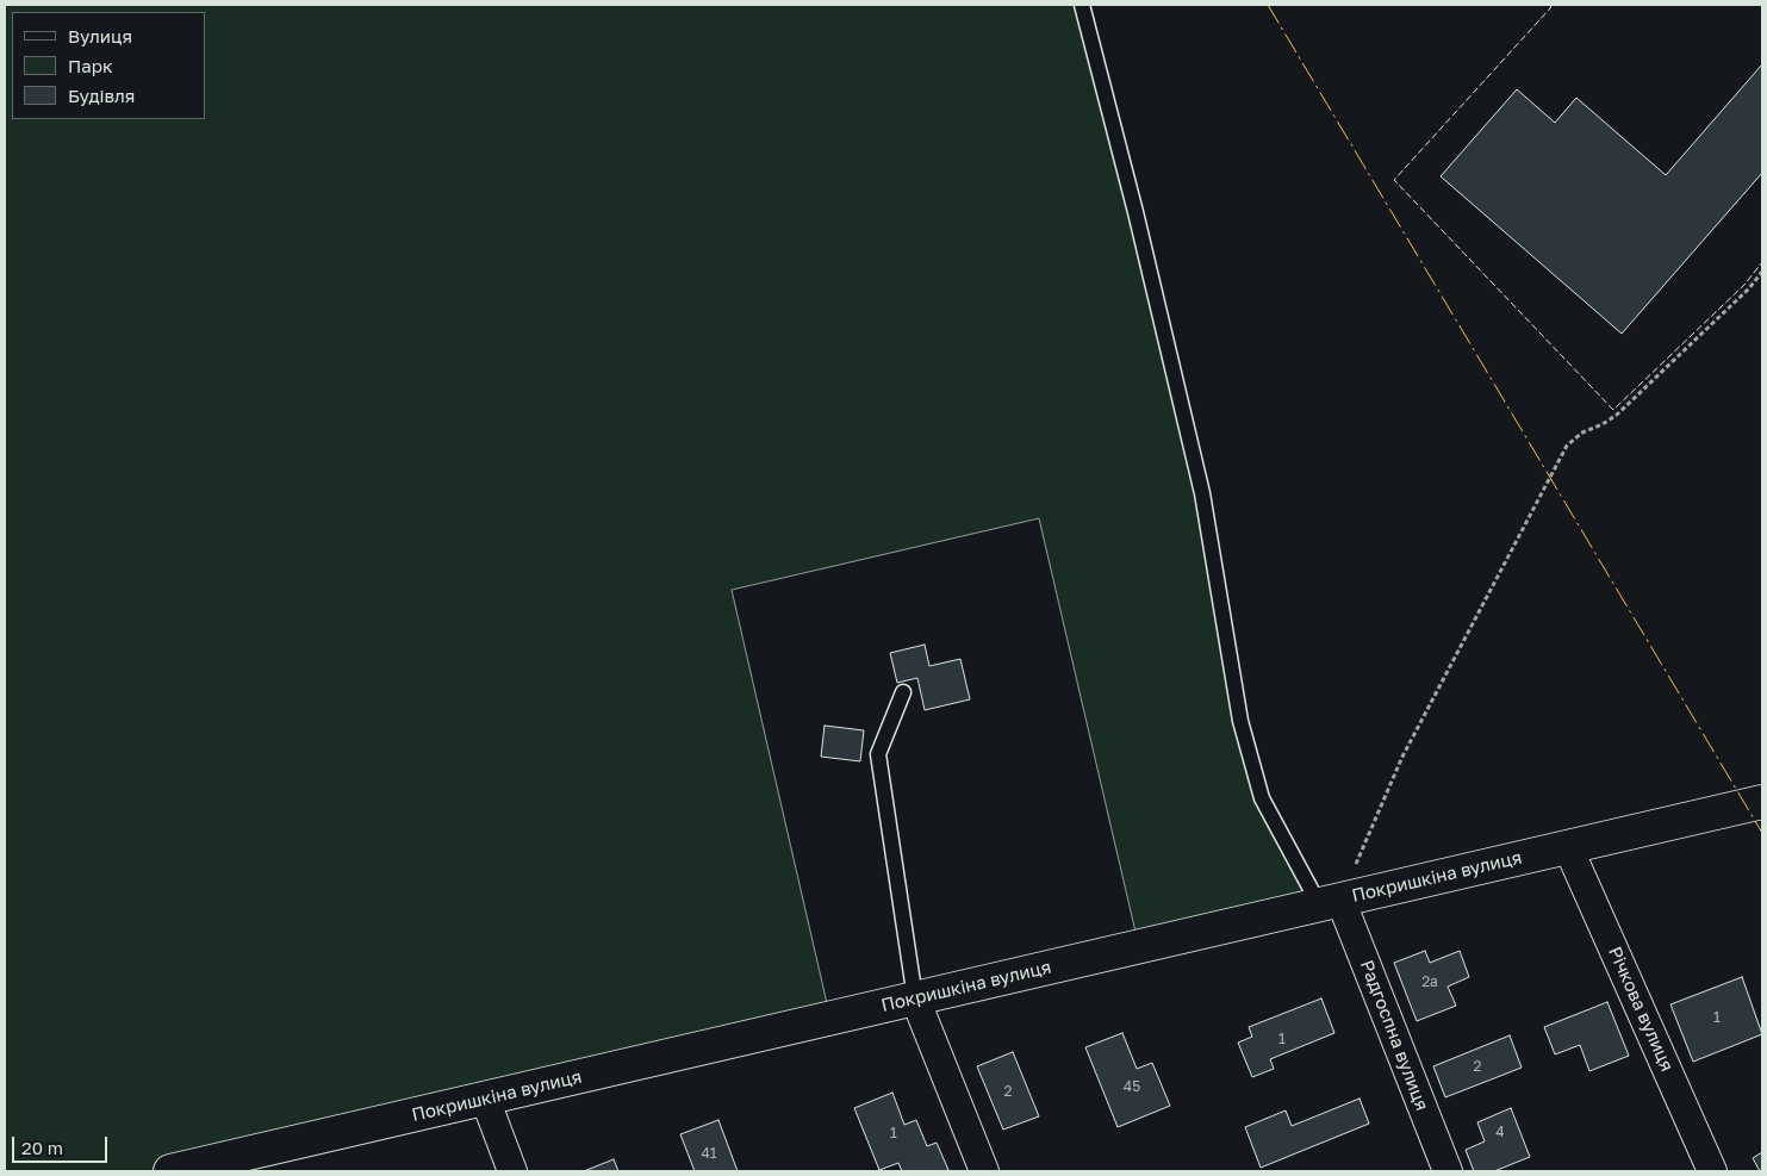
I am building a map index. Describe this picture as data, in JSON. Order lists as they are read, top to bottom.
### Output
{
  "streets": {
    "street": ["Покришкіна вулиця", "Річкова вулиця", "Радгоспна вулиця"]
  },
  "crossings": [
    ["Покришкіна вулиця", "Річкова вулиця"],
    ["Покришкіна вулиця", "Радгоспна вулиця"]
  ],
  "house_numbers": [
    "2а",
    "1",
    "1",
    "2",
    "45",
    "2",
    "4",
    "1",
    "41"
  ],
  "legend": ["Вулиця", "Парк", "Будівля"],
  "scale_bar": "20 m"
}
